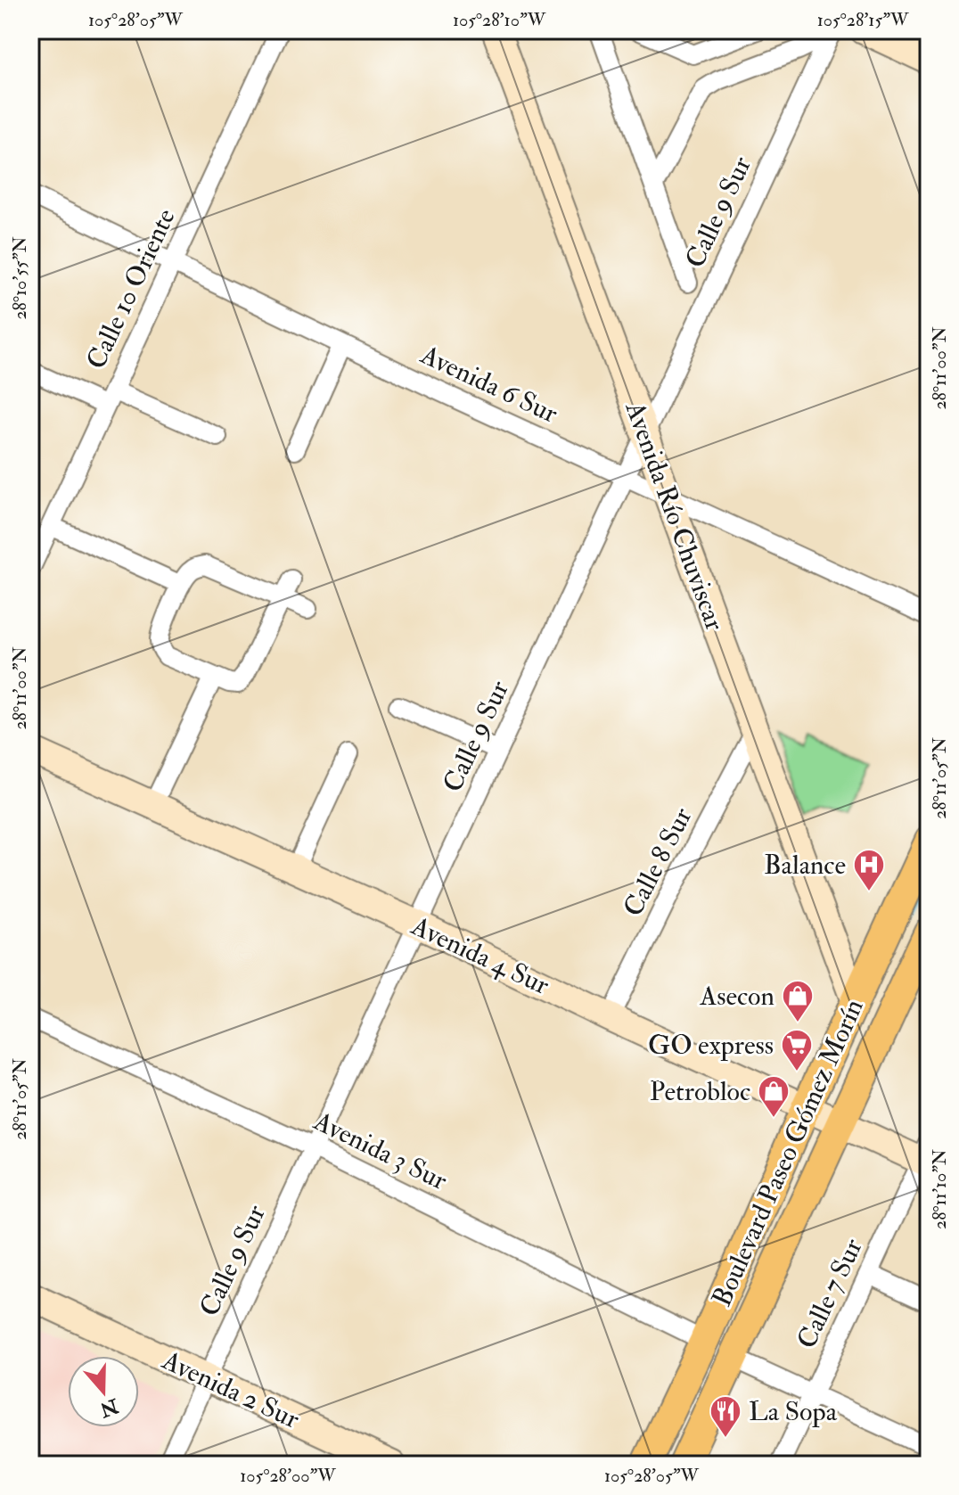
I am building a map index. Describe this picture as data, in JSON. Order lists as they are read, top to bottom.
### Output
{
  "streets": {
    "main road": ["Boulevard Paseo Gómez Morín"],
    "street": [
      "Calle 9 Sur",
      "Calle 10 Oriente",
      "Avenida 6 Sur",
      "Avenida Río Chuviscar",
      "Calle 8 Sur",
      "Avenida 4 Sur",
      "Avenida 3 Sur",
      "Calle 7 Sur",
      "Avenida 2 Sur"
    ]
  },
  "crossings": [
    ["Calle 9 Sur", "Avenida 6 Sur"],
    ["Calle 9 Sur", "Avenida Río Chuviscar"],
    ["Calle 9 Sur", "Avenida 4 Sur"],
    ["Calle 9 Sur", "Avenida 3 Sur"],
    ["Calle 9 Sur", "Avenida 2 Sur"],
    ["Calle 10 Oriente", "Avenida 6 Sur"],
    ["Avenida 6 Sur", "Avenida Río Chuviscar"],
    ["Avenida Río Chuviscar", "Calle 8 Sur"],
    ["Avenida Río Chuviscar", "Boulevard Paseo Gómez Morín"],
    ["Calle 8 Sur", "Avenida 4 Sur"],
    ["Avenida 4 Sur", "Boulevard Paseo Gómez Morín"],
    ["Avenida 4 Sur", "Calle 7 Sur"],
    ["Avenida 3 Sur", "Boulevard Paseo Gómez Morín"]
  ],
  "places": {
    "hospital": ["Balance"],
    "shop": ["Asecon", "Petrobloc"],
    "supermarket": ["GO express"],
    "restaurant": ["La Sopa"]
  },
  "north": "bottom",
  "coordinates": [
    "105°28'05\"W",
    "105°28'10\"W",
    "105°28'15\"W",
    "28°10'55\"N",
    "28°11'00\"N",
    "28°11'05\"N",
    "28°11'10\"N",
    "105°28'00\"W"
  ]
}
